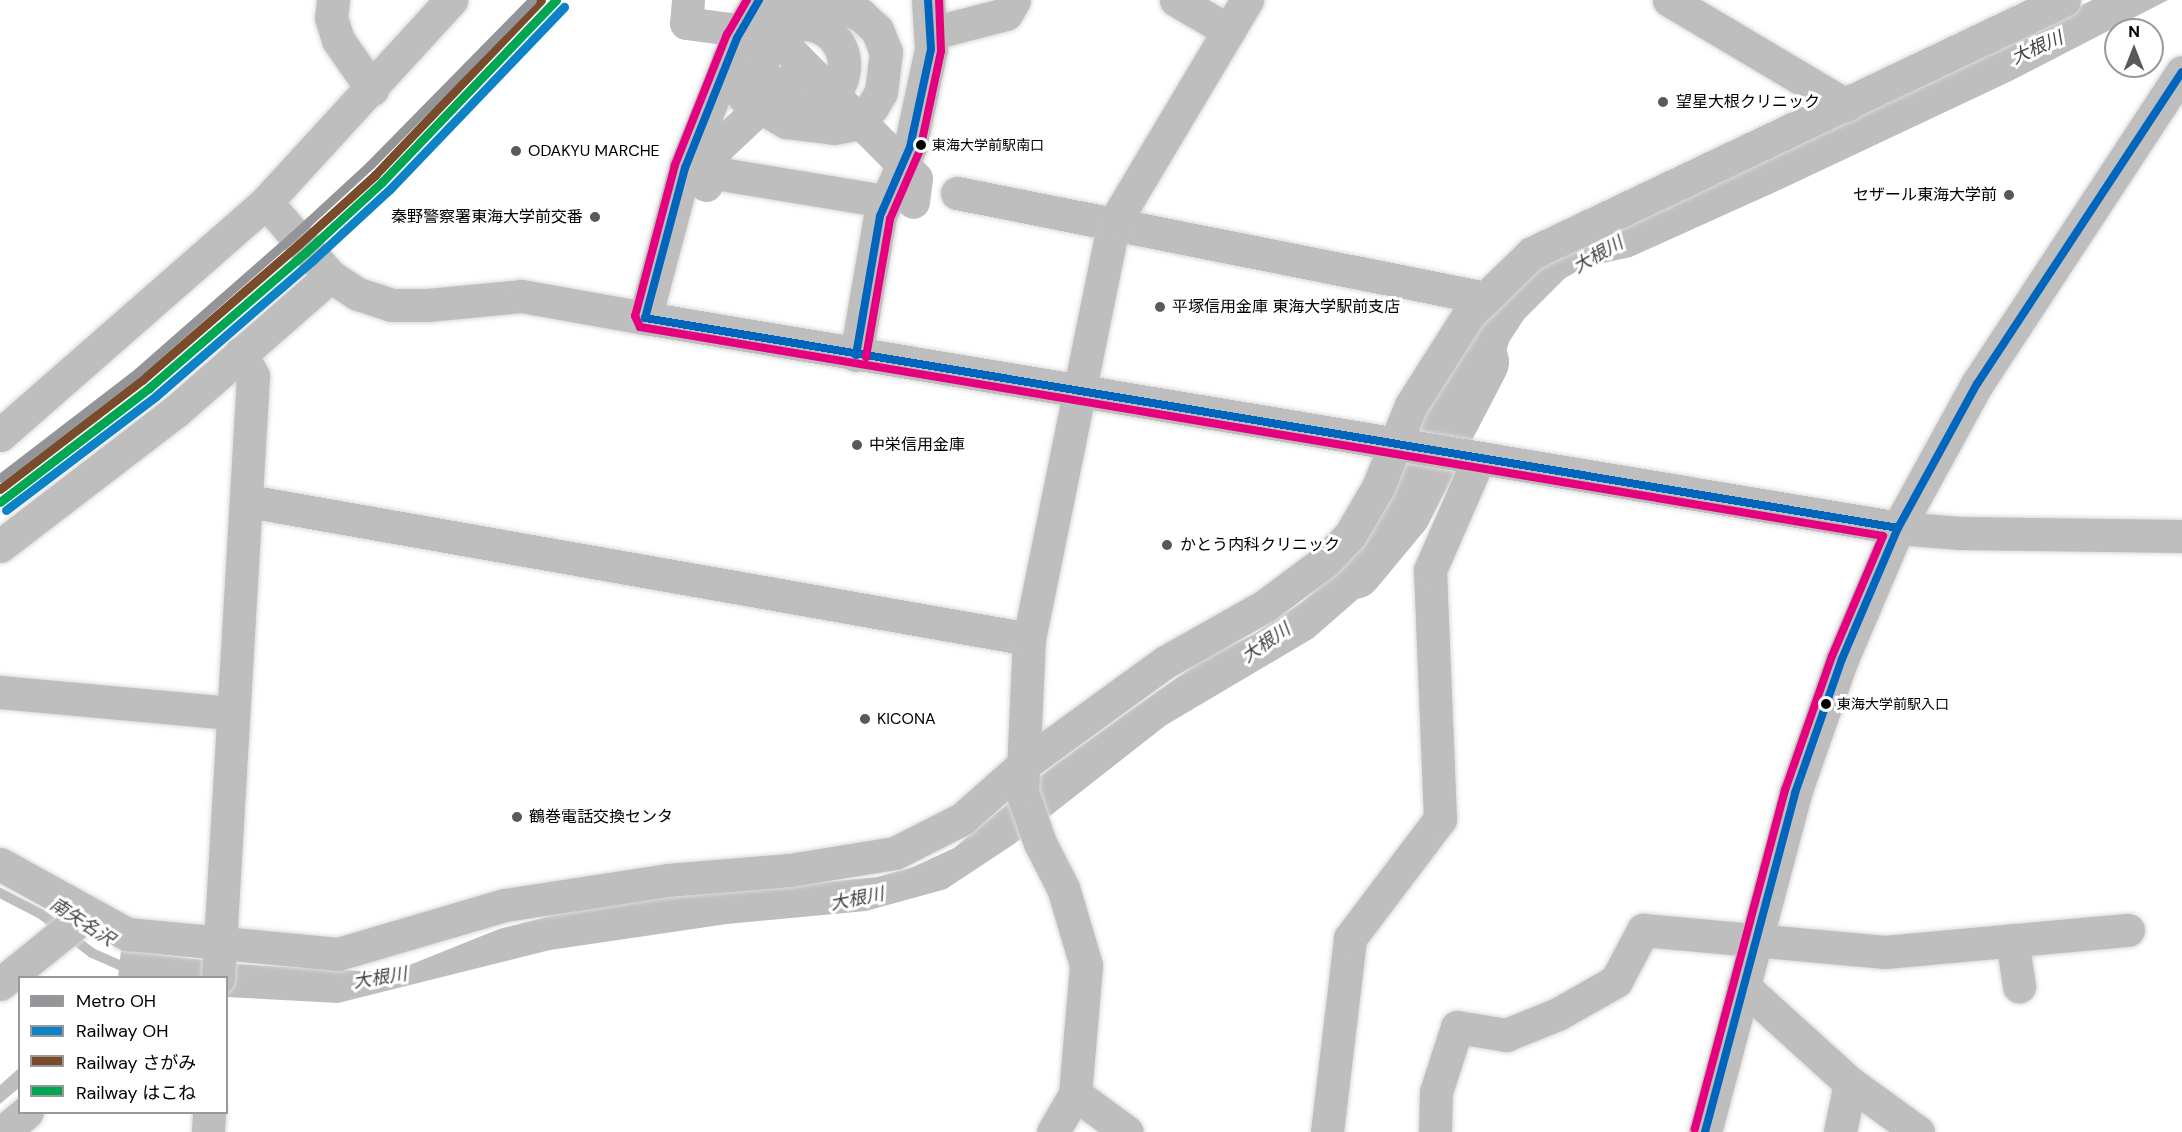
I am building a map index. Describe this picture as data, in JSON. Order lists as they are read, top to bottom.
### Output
{
  "water": ["大根川", "南矢名沢"],
  "places": [
    "望星大根クリニック",
    "東海大学前駅南口",
    "ODAKYU MARCHE",
    "セザール東海大学前",
    "秦野警察署東海大学前交番",
    "平塚信用金庫 東海大学駅前支店",
    "中栄信用金庫",
    "かとう内科クリニック",
    "東海大学前駅入口",
    "KICONA",
    "鶴巻電話交換センタ"
  ],
  "lines": [
    "metro line OH",
    "rail line さがみ",
    "rail line はこね",
    "rail line OH"
  ],
  "legend": [
    "Metro OH",
    "Railway OH",
    "Railway さがみ",
    "Railway はこね"
  ],
  "north": "top"
}
